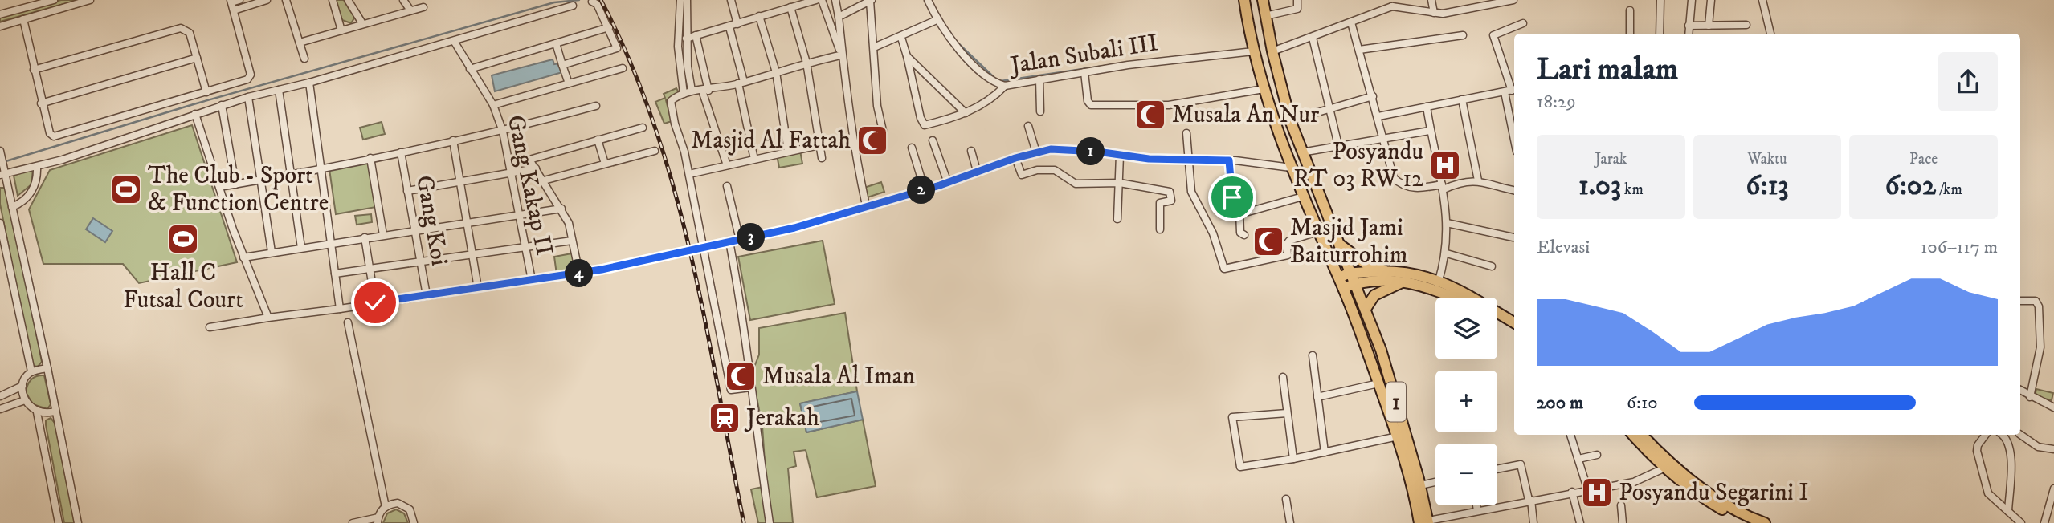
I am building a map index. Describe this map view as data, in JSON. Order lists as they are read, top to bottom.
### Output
{
  "streets": {
    "main road": ["1"],
    "street": ["Jalan Subali III", "Gang Kakap II", "Gang Koi"]
  },
  "crossings": [
    ["Jalan Subali III", "1"]
  ],
  "places": {
    "mosque": [
      "Musala An Nur",
      "Masjid Al Fattah",
      "Masjid Jami Baiturrohim",
      "Musala Al Iman"
    ],
    "hospital": ["Posyandu RT 03 RW 12", "Posyandu Segarini I"],
    "sports": ["The Club - Sport & Function Centre", "Hall C Futsal Court"],
    "station": ["Jerakah"]
  },
  "page": {
    "heading": ["Lari malam", "18:29"],
    "stats": [
      ["Jarak", "1.03 km"],
      ["Waktu", "6:13"],
      ["Pace", "6:02 /km"]
    ],
    "pins": [
      "1",
      "2",
      "3",
      "4"
    ],
    "chart": ["Elevasi", "106–117 m"],
    "map_buttons": ["+", "−"],
    "list": [
      {
        "name": "200 m",
        "note": "6:10"
      }
    ]
  }
}
